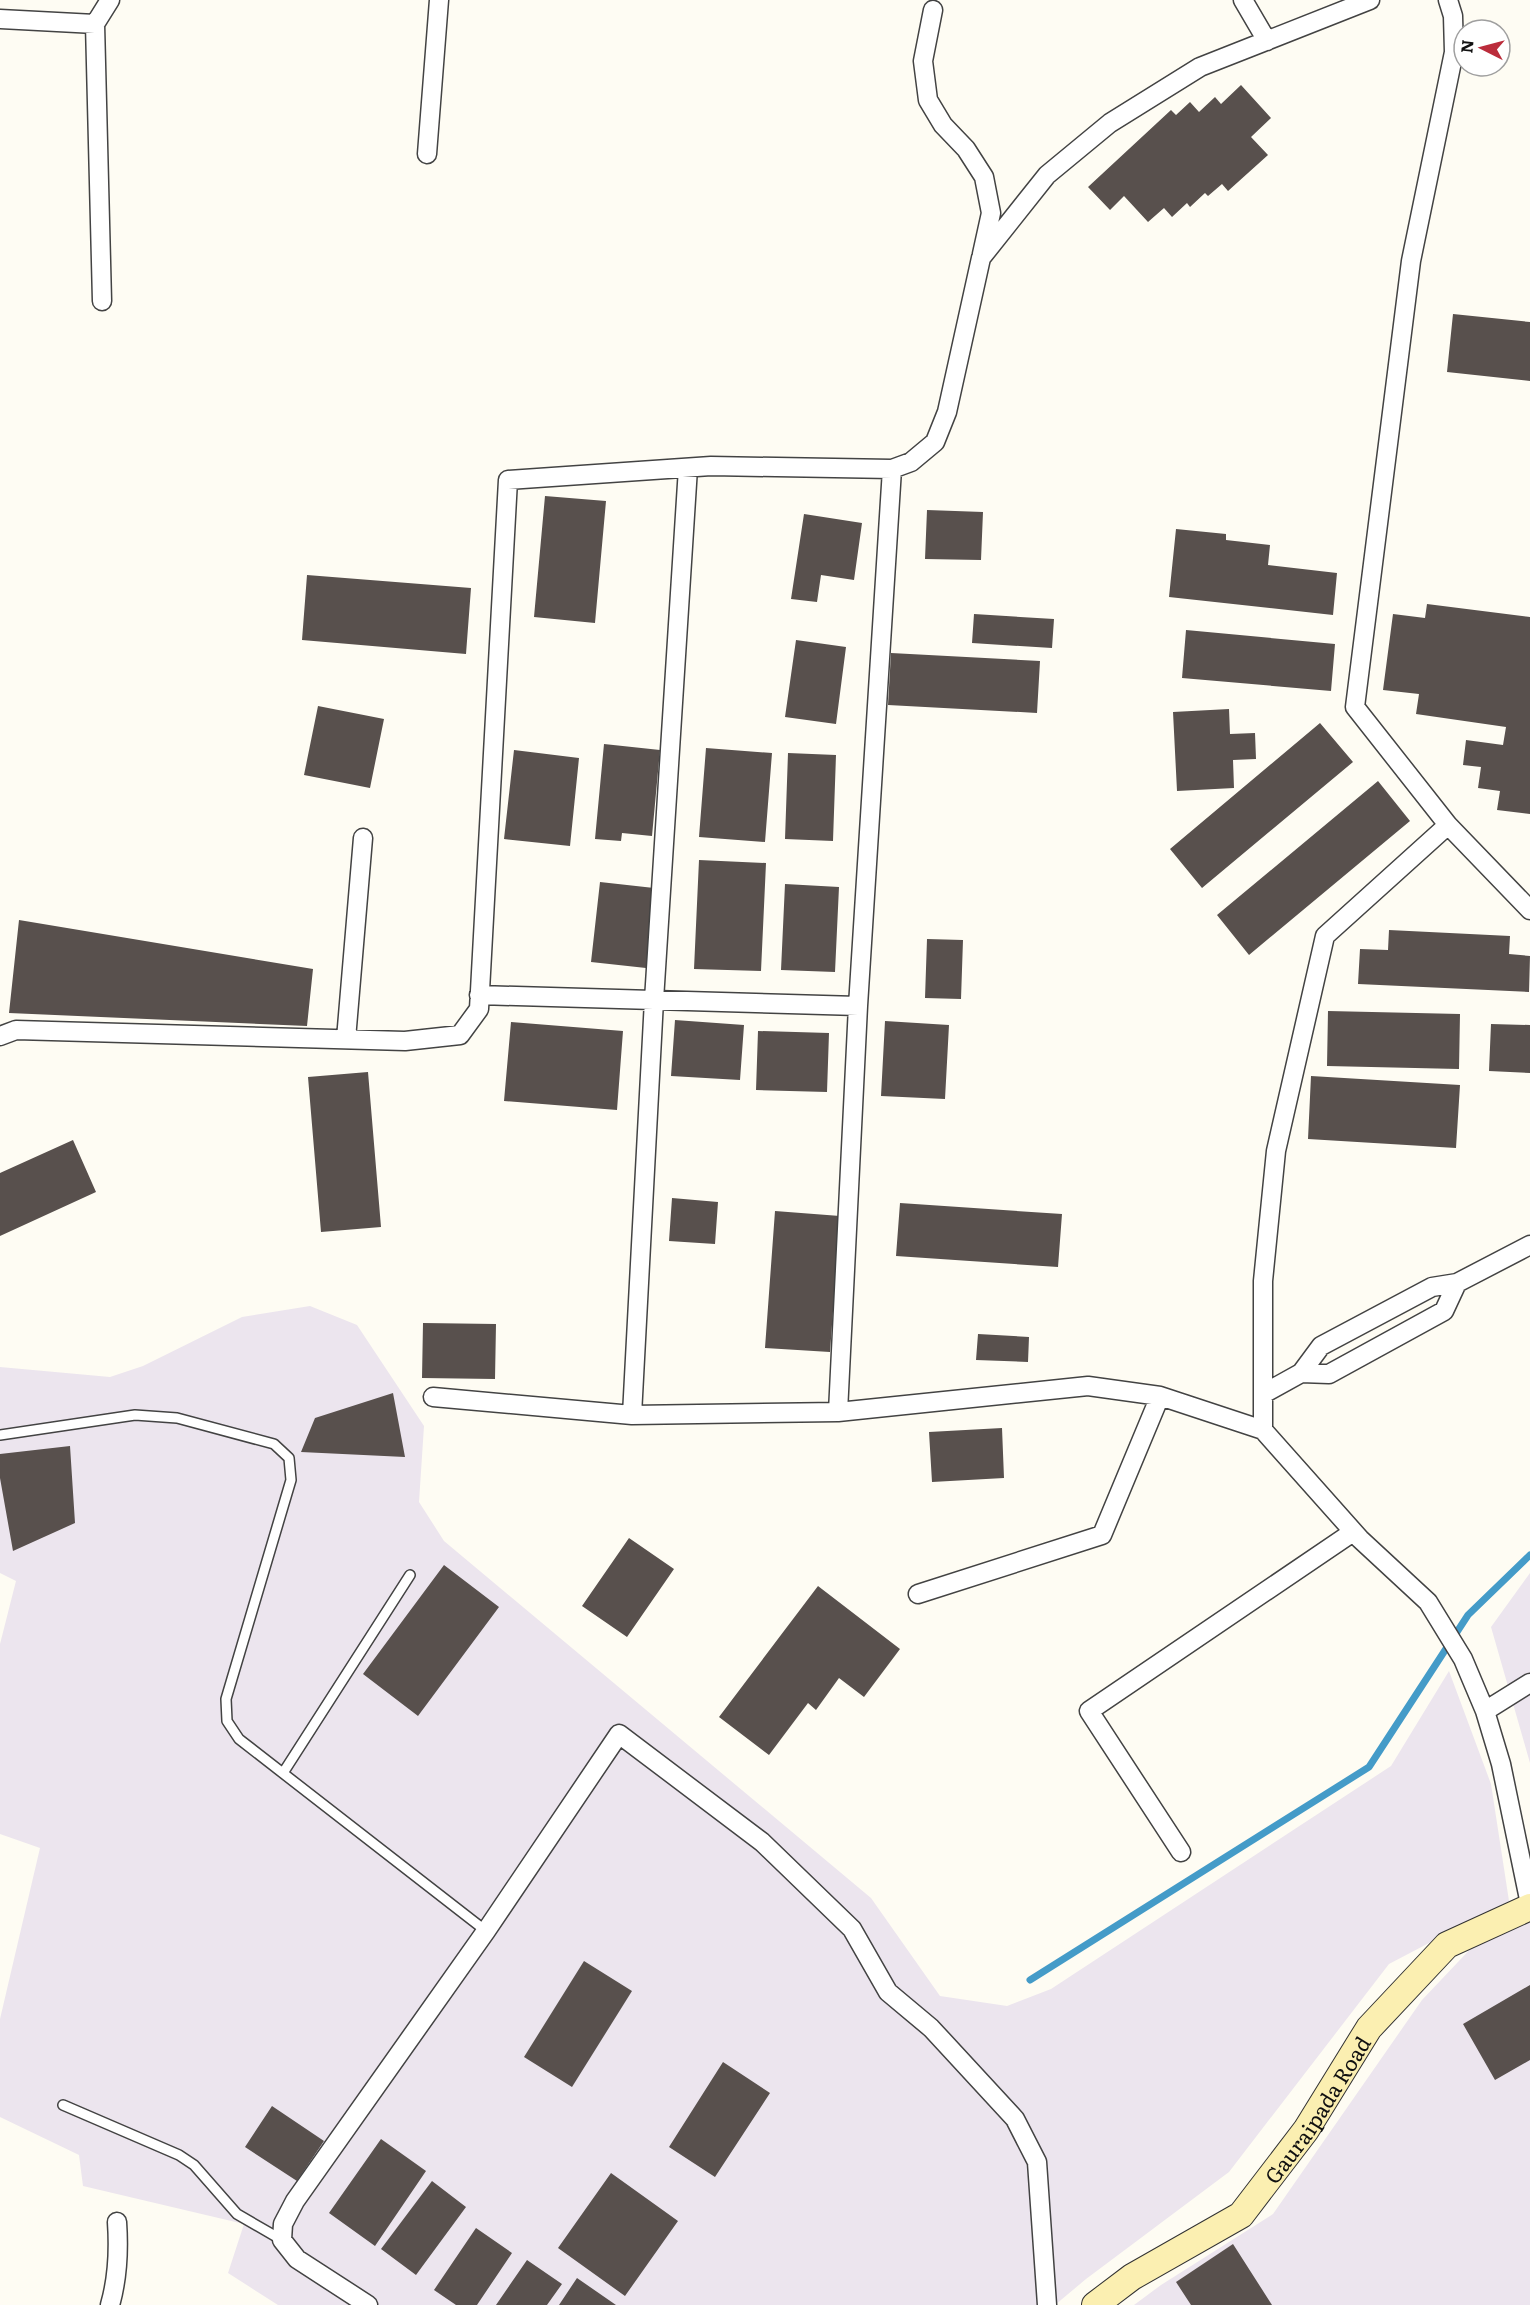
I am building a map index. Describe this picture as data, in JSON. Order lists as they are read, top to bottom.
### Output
{
  "streets": {
    "street": ["Gauraipada Road"]
  },
  "north": "left"
}
